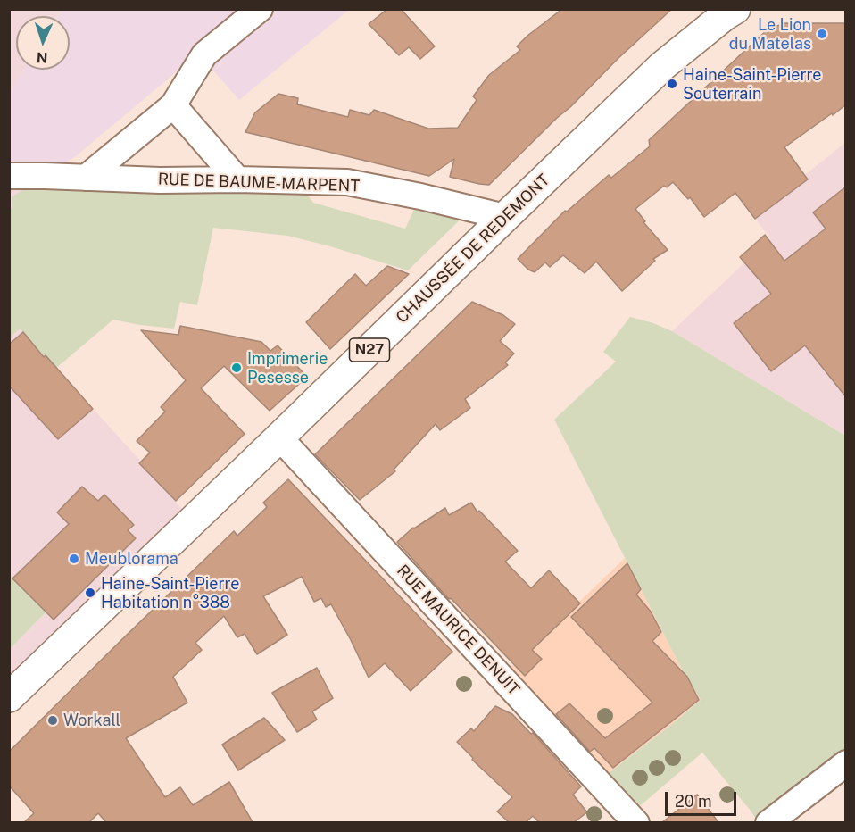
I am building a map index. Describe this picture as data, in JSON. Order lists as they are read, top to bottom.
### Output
{
  "streets": {
    "main road": ["CHAUSSÉE DE REDEMONT", "N27"],
    "street": ["RUE DE BAUME-MARPENT", "RUE MAURICE DENUIT"]
  },
  "crossings": [
    ["RUE DE BAUME-MARPENT", "CHAUSSÉE DE REDEMONT"],
    ["CHAUSSÉE DE REDEMONT", "RUE MAURICE DENUIT"]
  ],
  "places": [
    "Le Lion du Matelas",
    "Haine-Saint-Pierre Souterrain",
    "Imprimerie Pesesse",
    "Meublorama",
    "Haine-Saint-Pierre Habitation n°388",
    "Workall"
  ],
  "scale_bar": "20 m",
  "north": "bottom"
}
